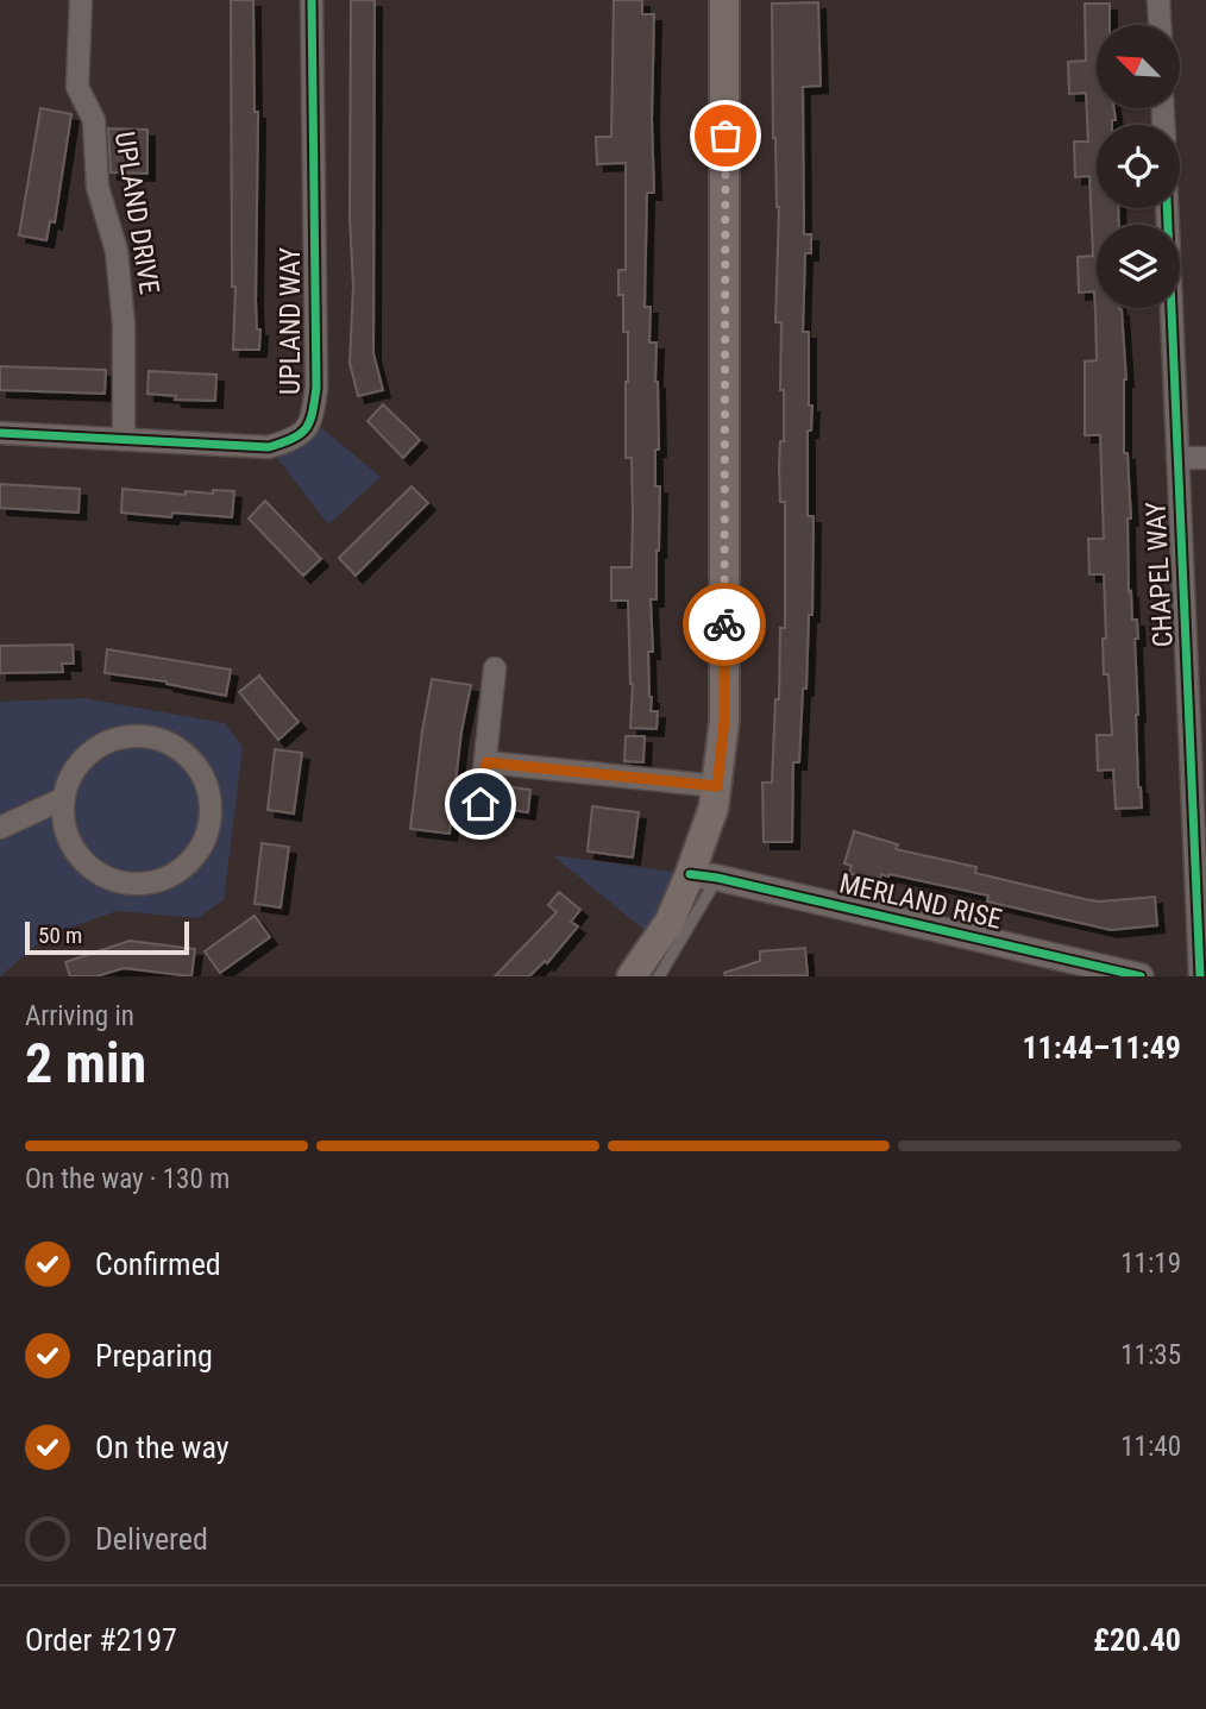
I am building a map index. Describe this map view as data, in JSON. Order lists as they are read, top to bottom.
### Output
{
  "streets": {
    "street": [
      "UPLAND DRIVE",
      "UPLAND WAY",
      "CHAPEL WAY",
      "MERLAND RISE"
    ]
  },
  "crossings": [
    ["UPLAND DRIVE", "UPLAND WAY"]
  ],
  "scale_bar": "50 m",
  "north": "top left",
  "page": {
    "scale": "50 m",
    "heading": ["2 min", "Arriving in", "11:44–11:49"],
    "panel": ["Order #2197", "£20.40"],
    "bar": "On the way · 130 m",
    "list": [
      ["Confirmed", "11:19"],
      ["Preparing", "11:35"],
      ["On the way", "11:40"],
      "Delivered"
    ]
  }
}
